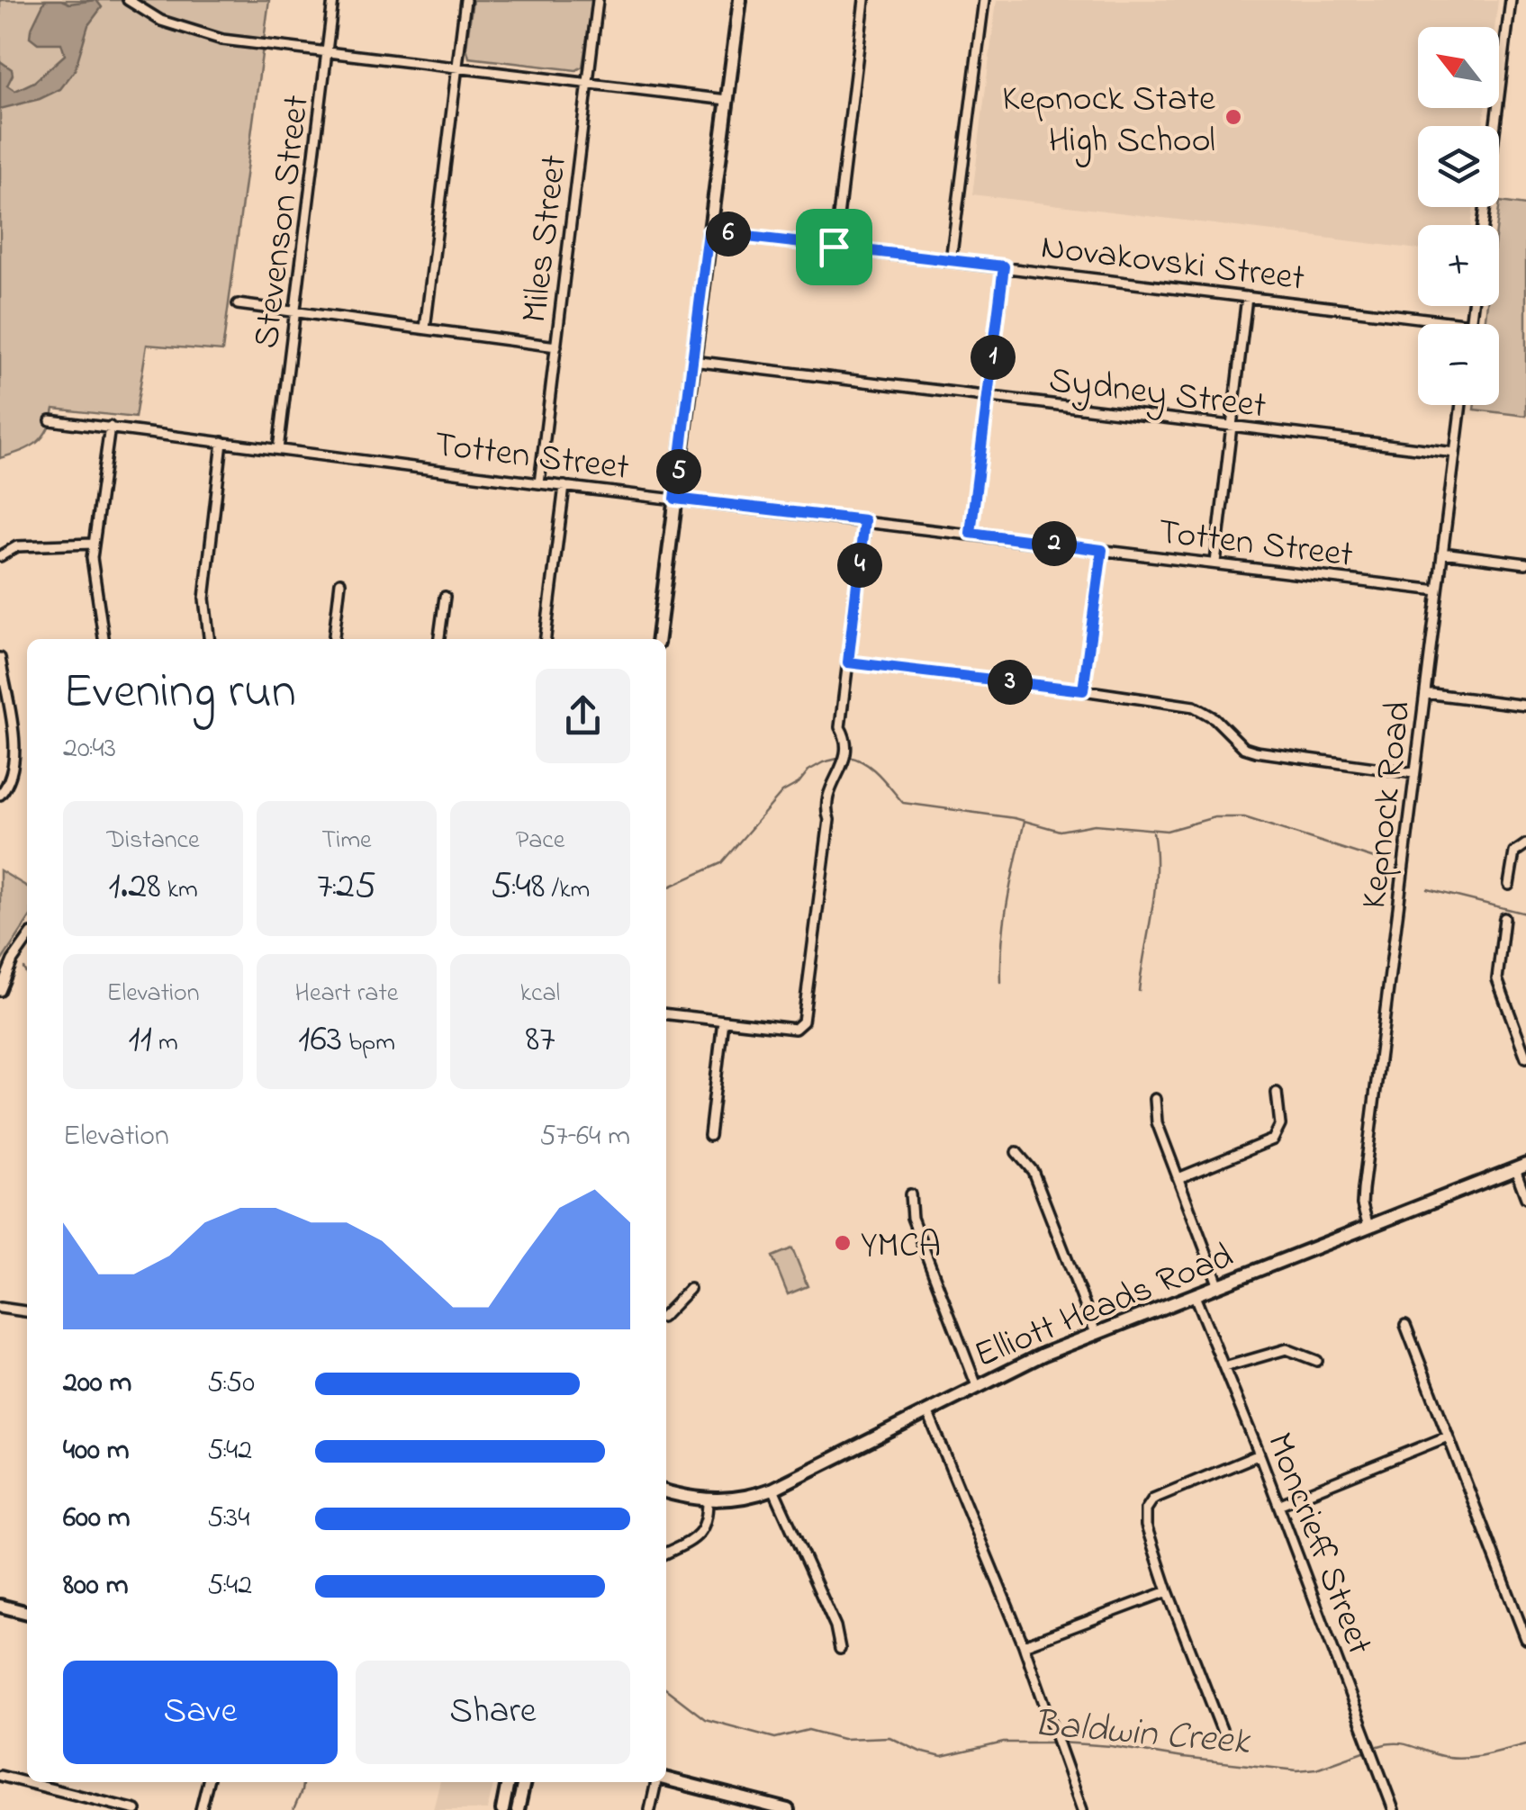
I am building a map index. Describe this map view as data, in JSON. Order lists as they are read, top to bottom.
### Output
{
  "streets": {
    "street": [
      "Stevenson Street",
      "Miles Street",
      "Novakovski Street",
      "Sydney Street",
      "Totten Street",
      "Kepnock Road",
      "Elliott Heads Road",
      "Moncrieff Street"
    ]
  },
  "crossings": [
    ["Stevenson Street", "Totten Street"],
    ["Miles Street", "Totten Street"],
    ["Sydney Street", "Kepnock Road"],
    ["Totten Street", "Kepnock Road"],
    ["Kepnock Road", "Elliott Heads Road"],
    ["Elliott Heads Road", "Moncrieff Street"]
  ],
  "water": ["Baldwin Creek"],
  "places": ["Kepnock State High School", "YMCA"],
  "north": "top left",
  "page": {
    "map_buttons": ["+", "−"],
    "pins": [
      "6",
      "1",
      "5",
      "2",
      "4",
      "3"
    ],
    "heading": ["Evening run", "20:43"],
    "stats": [
      ["Distance", "1.28 km"],
      ["Time", "7:25"],
      ["Pace", "5:48 /km"],
      ["Elevation", "11 m"],
      ["Heart rate", "163 bpm"],
      ["kcal", "87"]
    ],
    "chart": ["Elevation", "57–64 m"],
    "list": [
      {
        "name": "200 m",
        "note": "5:50"
      },
      {
        "name": "400 m",
        "note": "5:42"
      },
      {
        "name": "600 m",
        "note": "5:34"
      },
      {
        "name": "800 m",
        "note": "5:42"
      }
    ],
    "buttons": ["Save", "Share"]
  }
}
